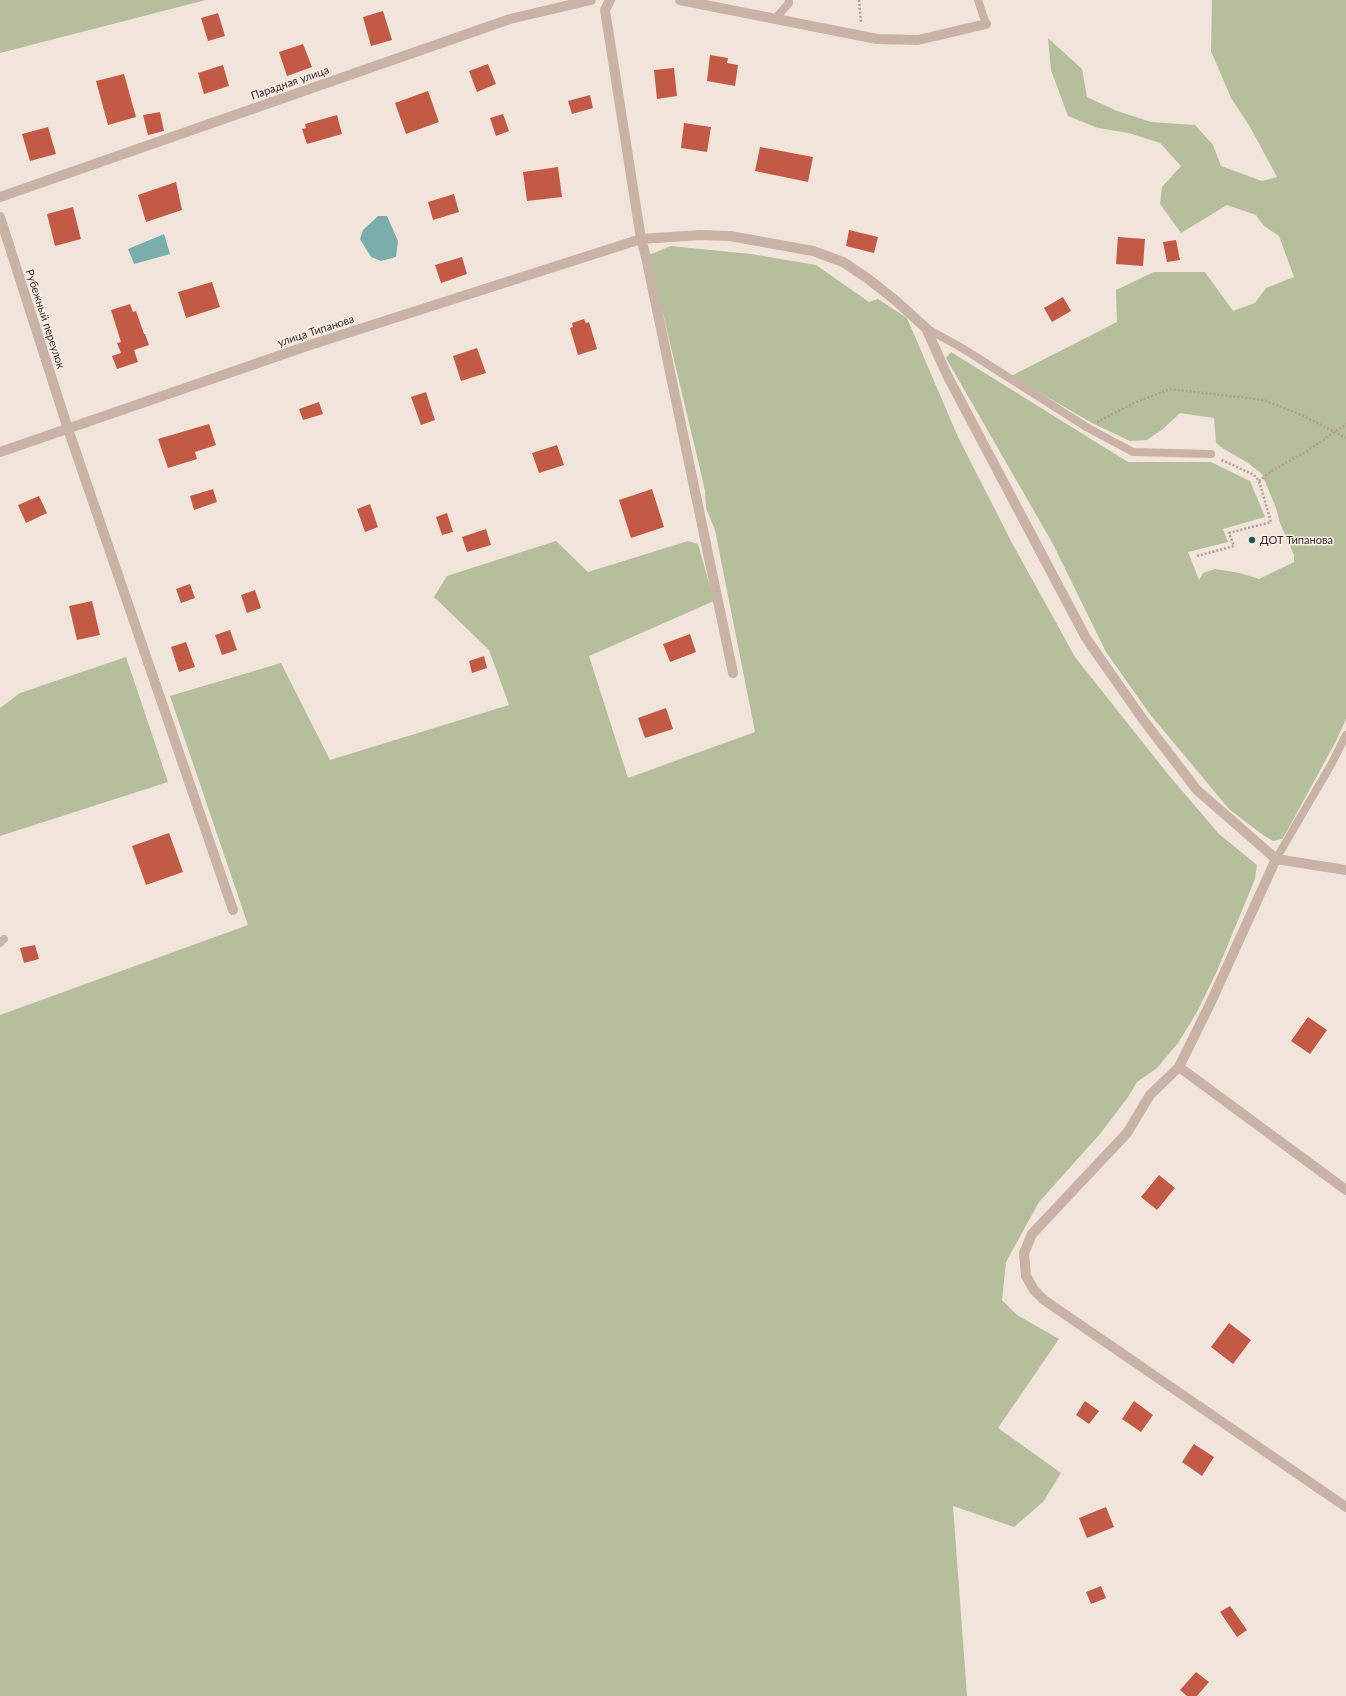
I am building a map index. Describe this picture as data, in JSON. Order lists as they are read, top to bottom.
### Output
{
  "streets": {
    "street": ["Парадная улица", "Рубежный переулок", "улица Типанова"]
  },
  "crossings": [
    ["Рубежный переулок", "улица Типанова"]
  ],
  "places": ["ДОТ Типанова"]
}
